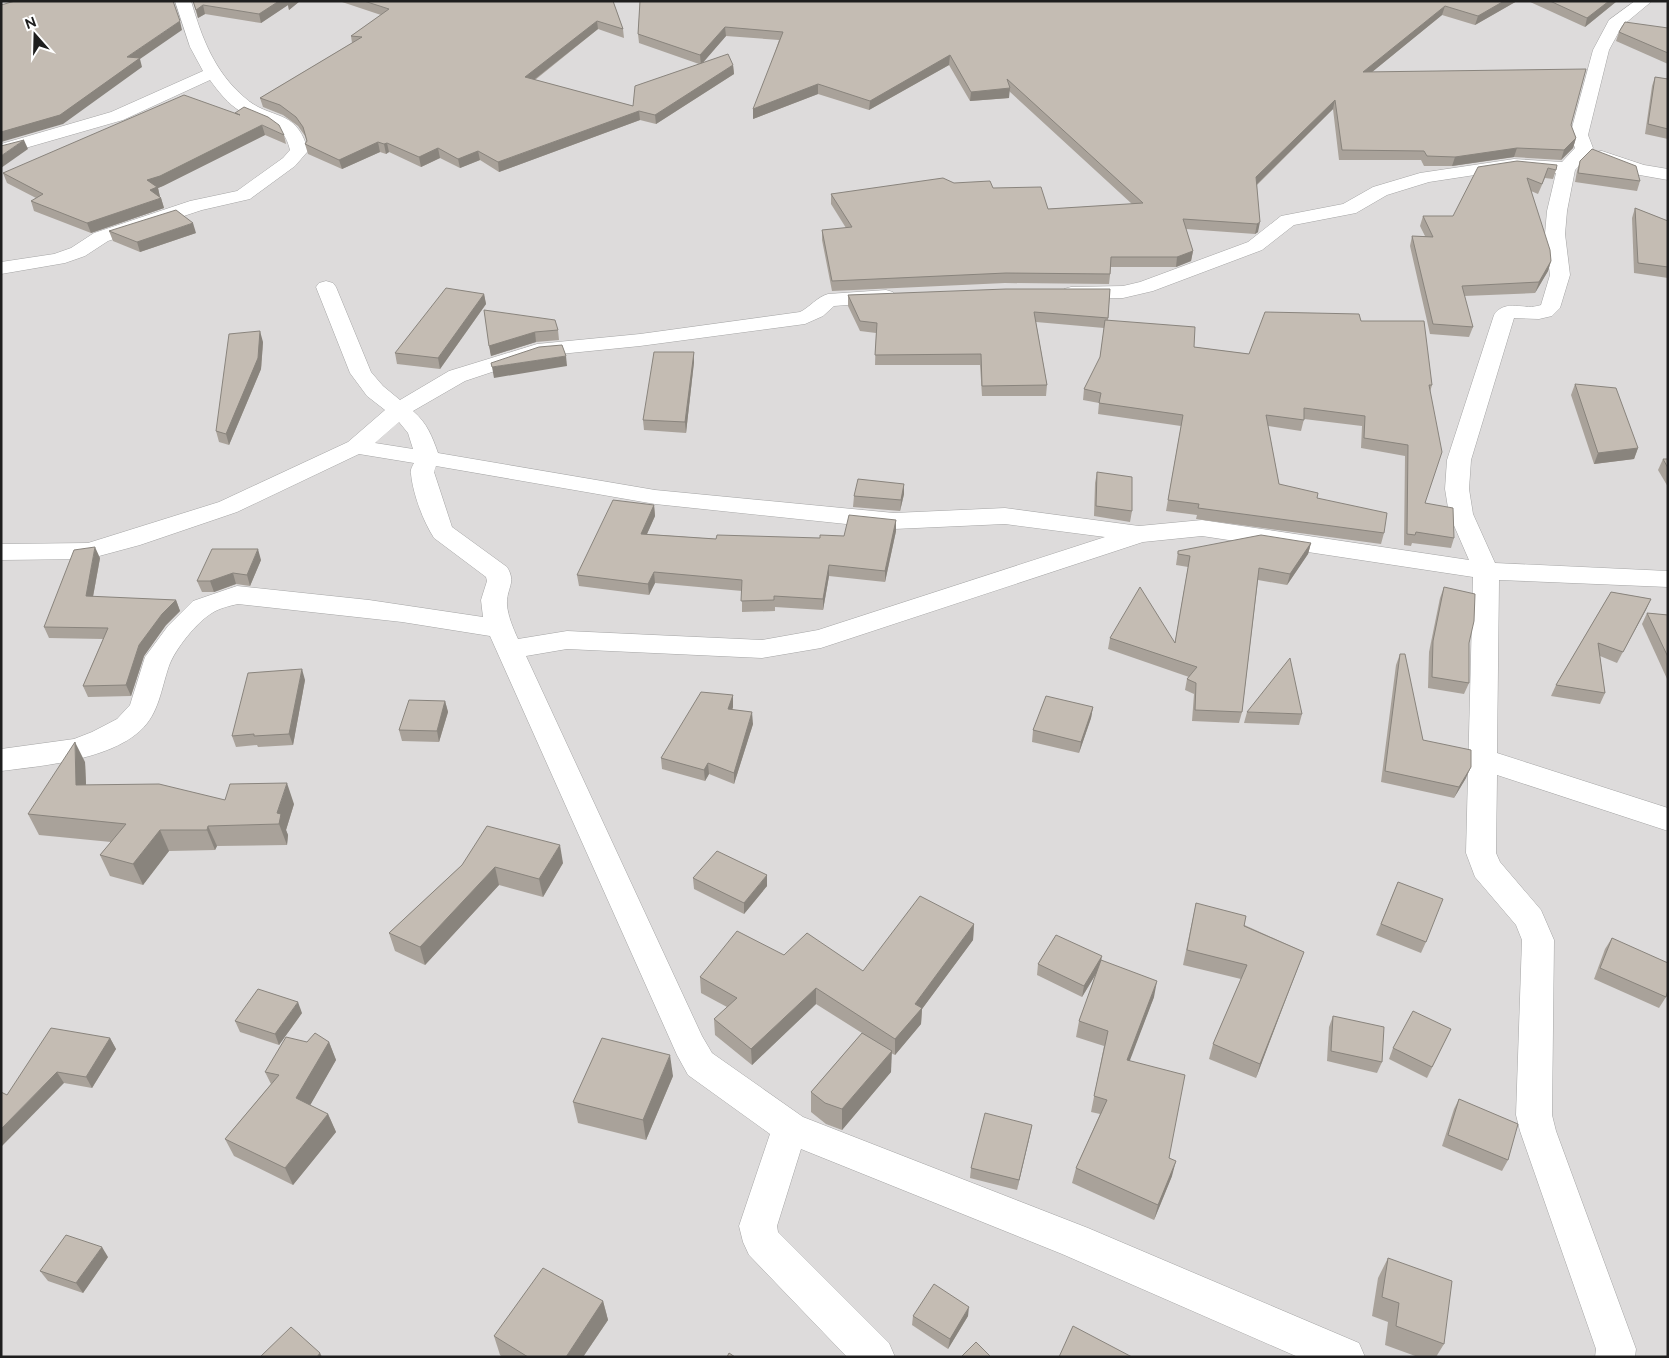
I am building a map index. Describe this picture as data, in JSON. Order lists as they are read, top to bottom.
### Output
{
  "north": "top"
}
